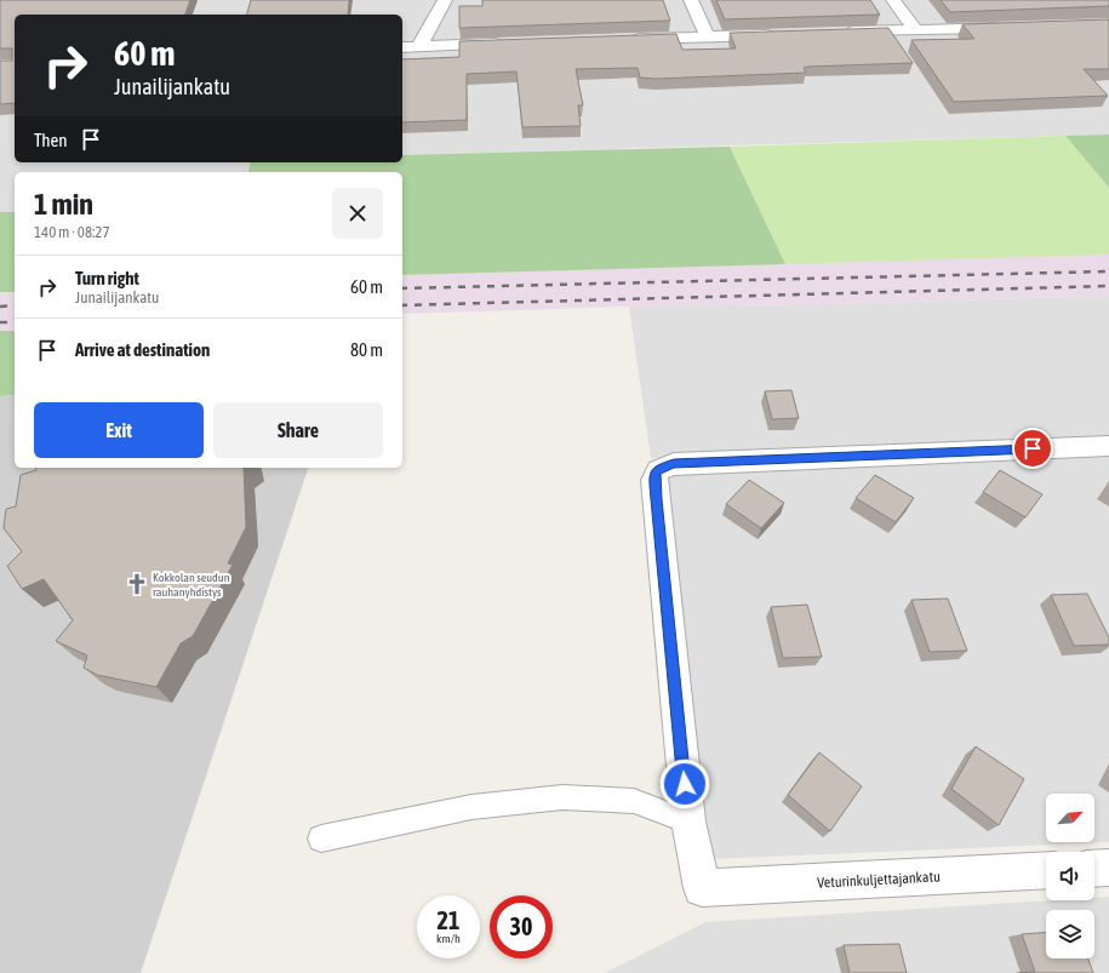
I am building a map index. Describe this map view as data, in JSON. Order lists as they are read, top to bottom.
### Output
{
  "streets": {
    "street": ["Veturinkuljettajankatu"]
  },
  "places": {
    "church": ["Kokkolan seudun rauhanyhdistys"]
  },
  "north": "top right",
  "page": {
    "turn": ["60 m", "Junailijankatu"],
    "then": "Then",
    "heading": ["1 min", "140 m · 08:27"],
    "list": [
      {
        "name": "Turn right",
        "note": "Junailijankatu",
        "value": "60 m"
      },
      {
        "name": "Arrive at destination",
        "value": "80 m"
      }
    ],
    "buttons": ["Exit", "Share"],
    "speed": "21 km/h",
    "limit": "30"
  }
}
